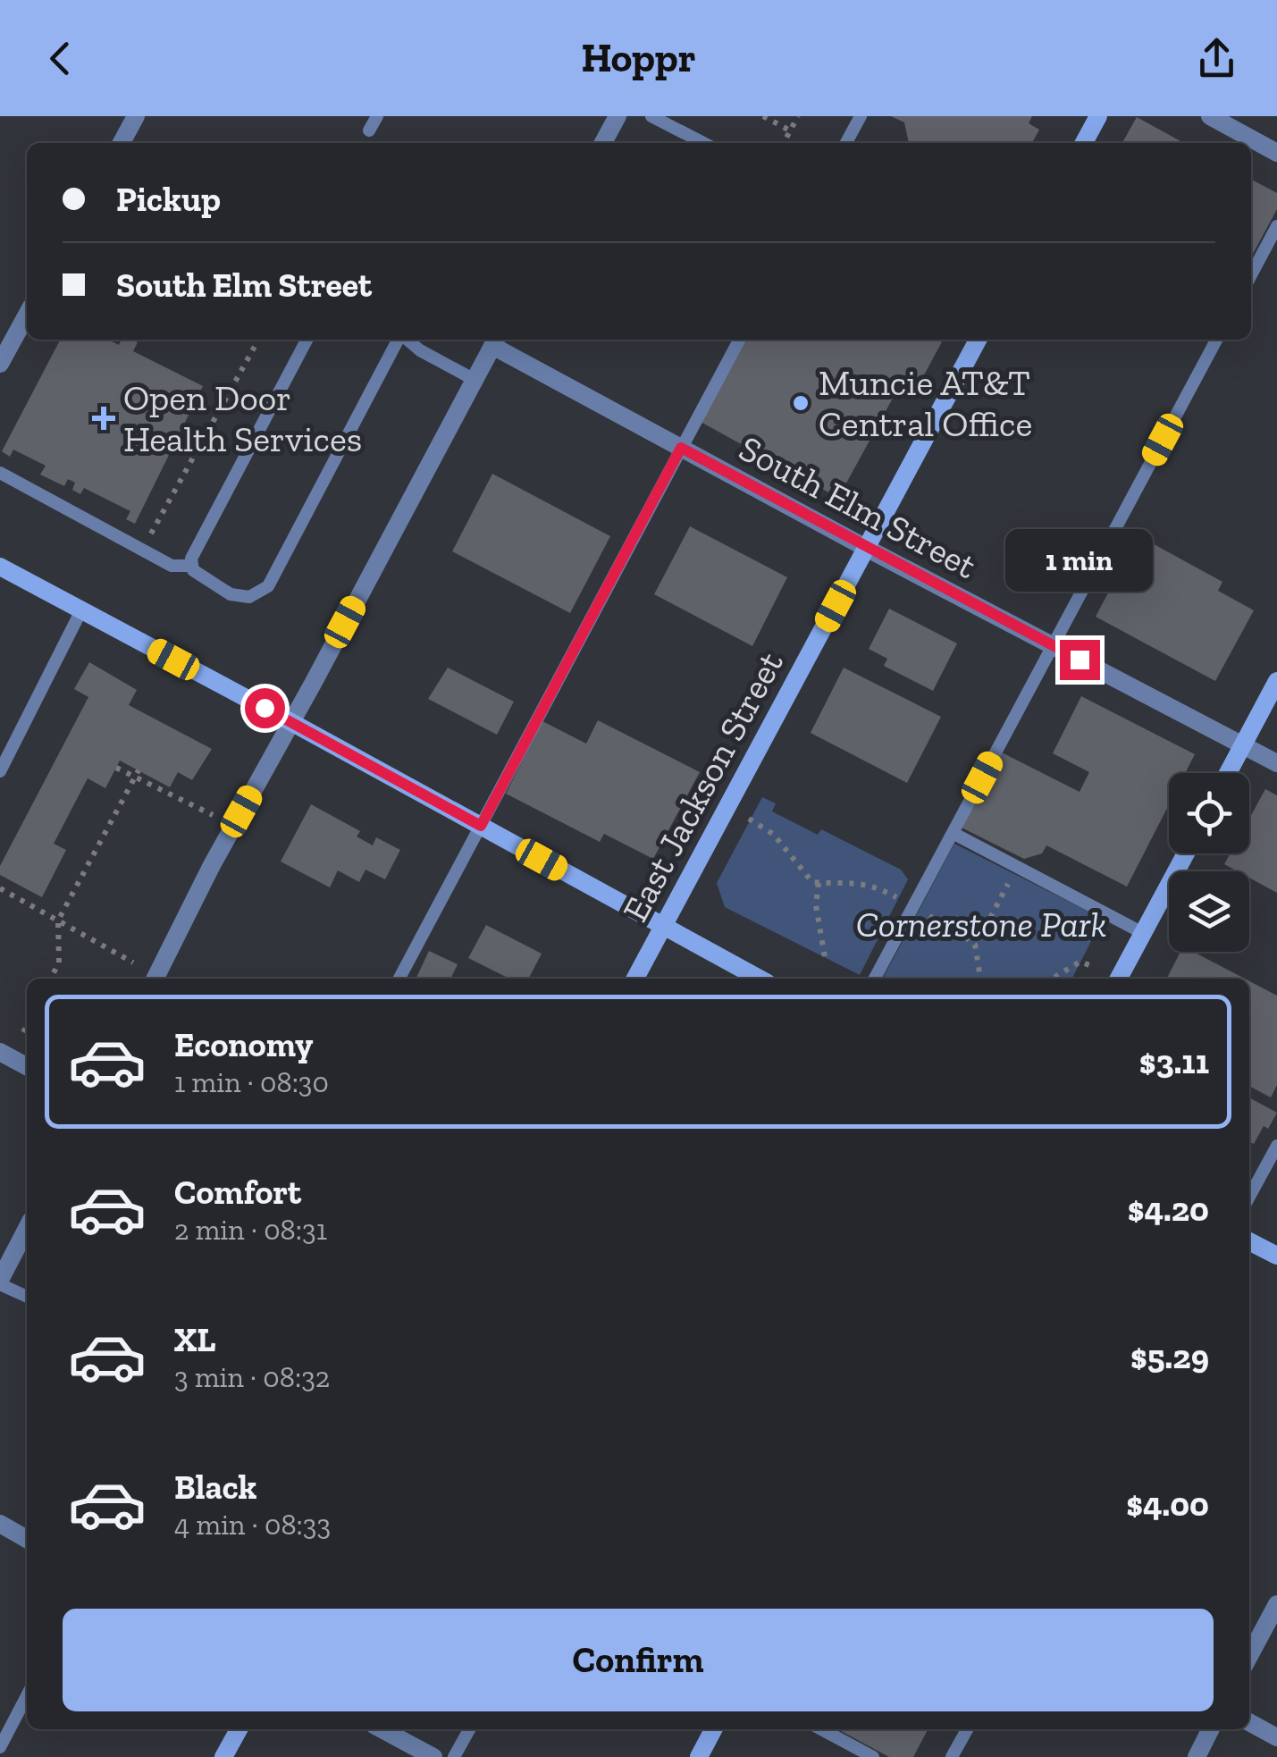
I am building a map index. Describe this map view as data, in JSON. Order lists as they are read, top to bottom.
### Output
{
  "streets": {
    "main road": ["East Jackson Street"],
    "street": ["South Elm Street"]
  },
  "crossings": [
    ["South Elm Street", "East Jackson Street"]
  ],
  "parks": ["Cornerstone Park"],
  "places": {
    "other": ["Muncie AT&T Central Office"],
    "health": ["Open Door Health Services"]
  },
  "page": {
    "header": "Hoppr",
    "banner": ["Pickup", "South Elm Street"],
    "bubble": "1 min",
    "list": [
      {
        "name": "Economy",
        "note": "1 min · 08:30",
        "value": "$3.11"
      },
      {
        "name": "Comfort",
        "note": "2 min · 08:31",
        "value": "$4.20"
      },
      {
        "name": "XL",
        "note": "3 min · 08:32",
        "value": "$5.29"
      },
      {
        "name": "Black",
        "note": "4 min · 08:33",
        "value": "$4.00"
      }
    ],
    "buttons": "Confirm"
  }
}
